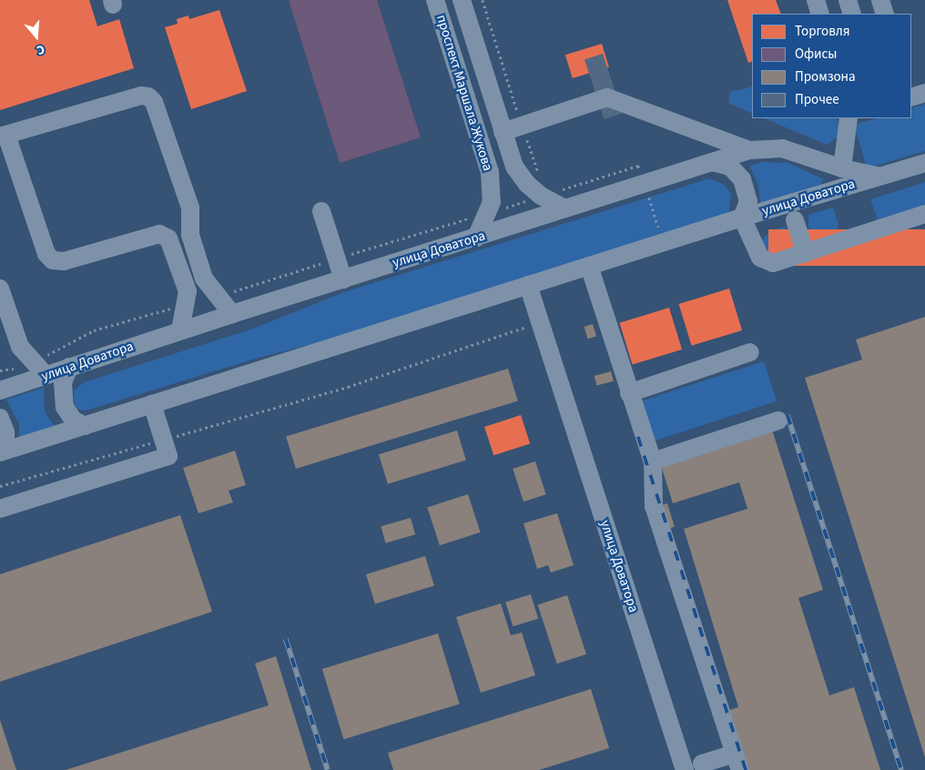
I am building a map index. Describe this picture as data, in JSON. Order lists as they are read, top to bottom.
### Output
{
  "streets": {
    "street": ["проспект Маршала Жукова", "улица Доватора"]
  },
  "crossings": [
    ["проспект Маршала Жукова", "улица Доватора"]
  ],
  "legend": [
    "Торговля",
    "Офисы",
    "Промзона",
    "Прочее"
  ],
  "north": "bottom"
}
